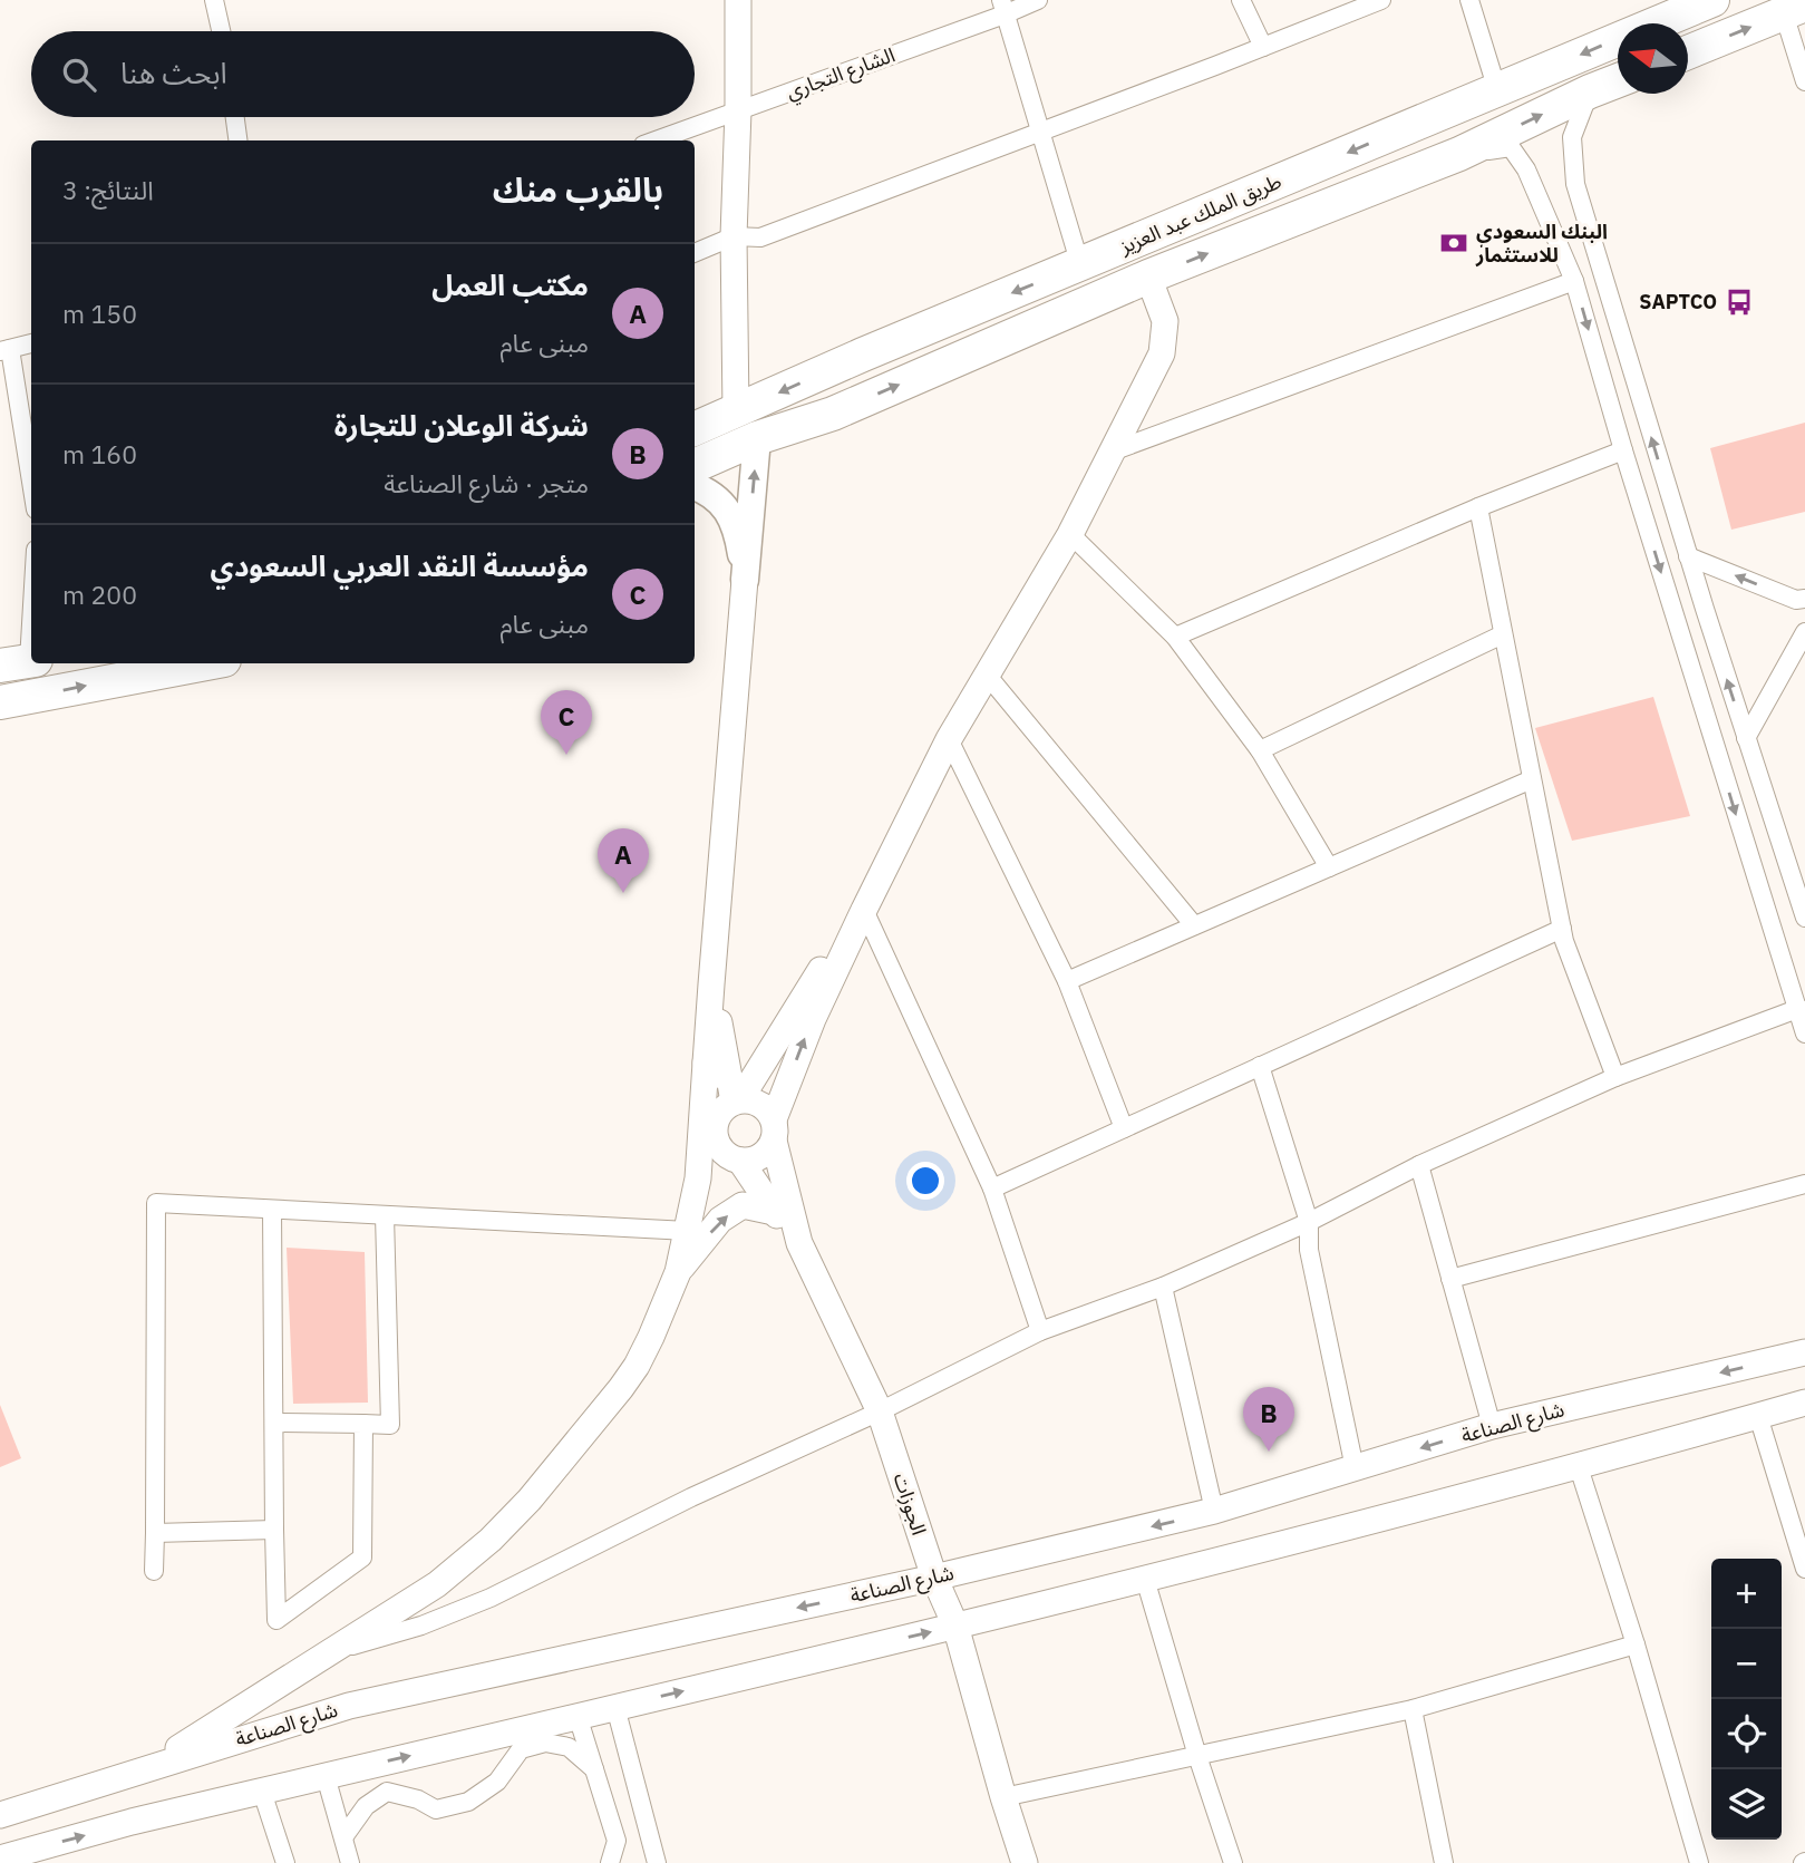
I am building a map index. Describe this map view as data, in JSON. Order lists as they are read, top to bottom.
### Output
{
  "streets": {
    "highway": ["طريق الملك عبد العزيز"],
    "street": ["الشارع التجاري", "شارع الصناعة", "الجوزات"]
  },
  "crossings": [
    ["شارع الصناعة", "الجوزات"]
  ],
  "places": {
    "bank": ["البنك السعودي للاستثمار"],
    "bus stop": ["SAPTCO"]
  },
  "north": "left",
  "page": {
    "search": "ابحث هنا",
    "heading": ["بالقرب منك", "النتائج: 3"],
    "list": [
      {
        "mark": "A",
        "name": "مكتب العمل",
        "note": "مبنى عام",
        "value": "150 m"
      },
      {
        "mark": "B",
        "name": "شركة الوعلان للتجارة",
        "note": "متجر · شارع الصناعة",
        "value": "160 m"
      },
      {
        "mark": "C",
        "name": "مؤسسة النقد العربي السعودي",
        "note": "مبنى عام",
        "value": "200 m"
      }
    ],
    "pins": ["C", "A", "B"],
    "map_buttons": ["+", "−"]
  }
}
